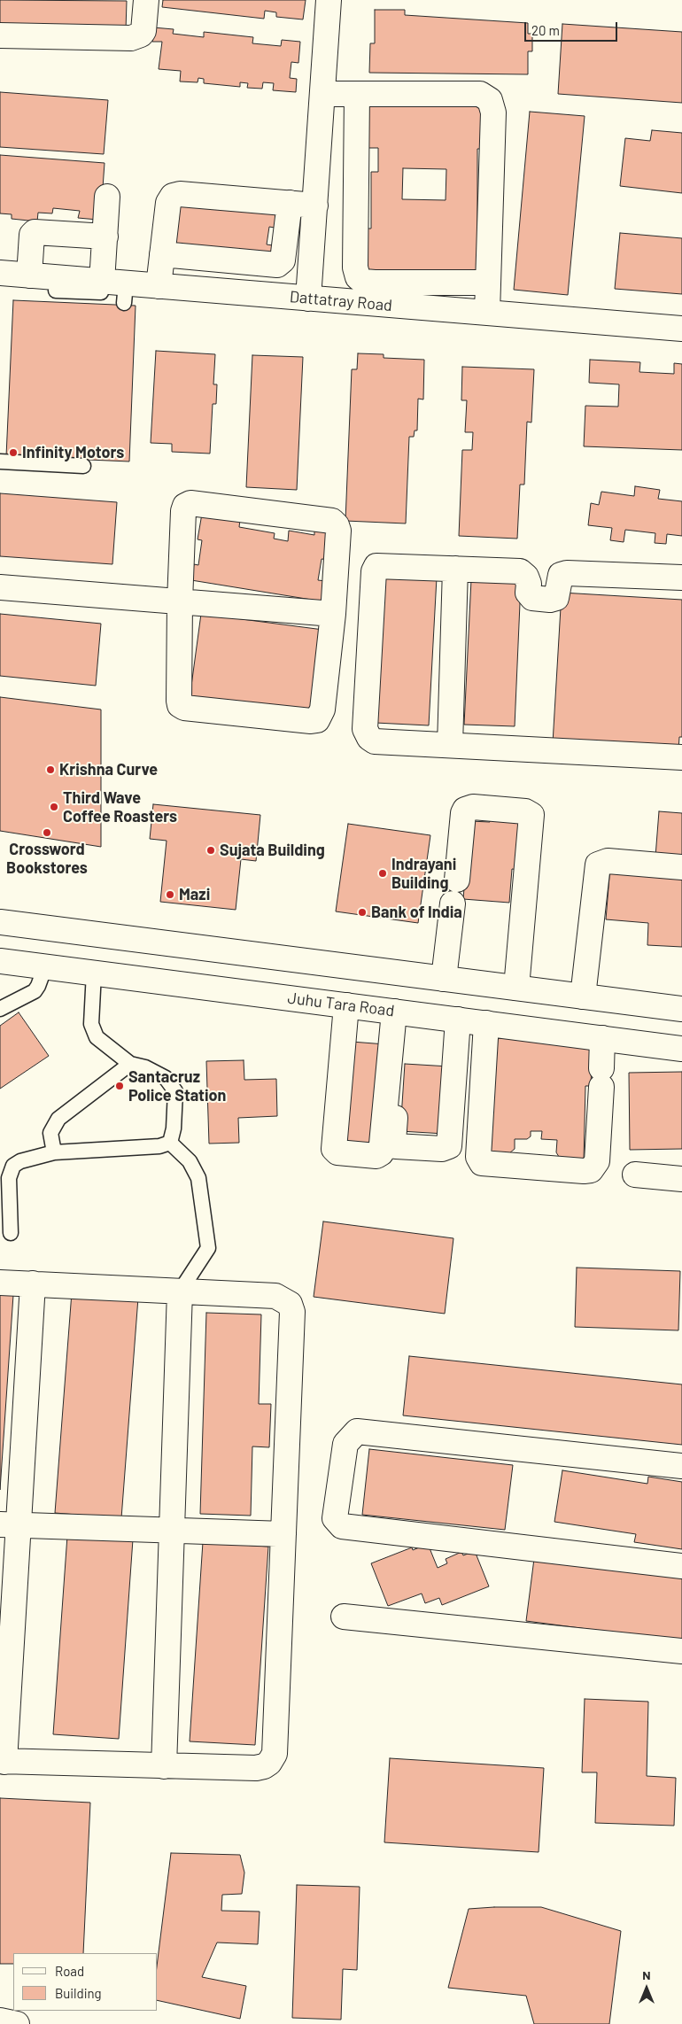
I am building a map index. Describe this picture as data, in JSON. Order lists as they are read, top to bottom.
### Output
{
  "streets": {
    "street": ["Dattatray Road", "Juhu Tara Road"]
  },
  "places": [
    "Infinity Motors",
    "Krishna Curve",
    "Third Wave Coffee Roasters",
    "Crossword Bookstores",
    "Sujata Building",
    "Indrayani Building",
    "Mazi",
    "Bank of India",
    "Santacruz Police Station"
  ],
  "legend": ["Road", "Building"],
  "scale_bar": "20 m",
  "north": "top"
}
